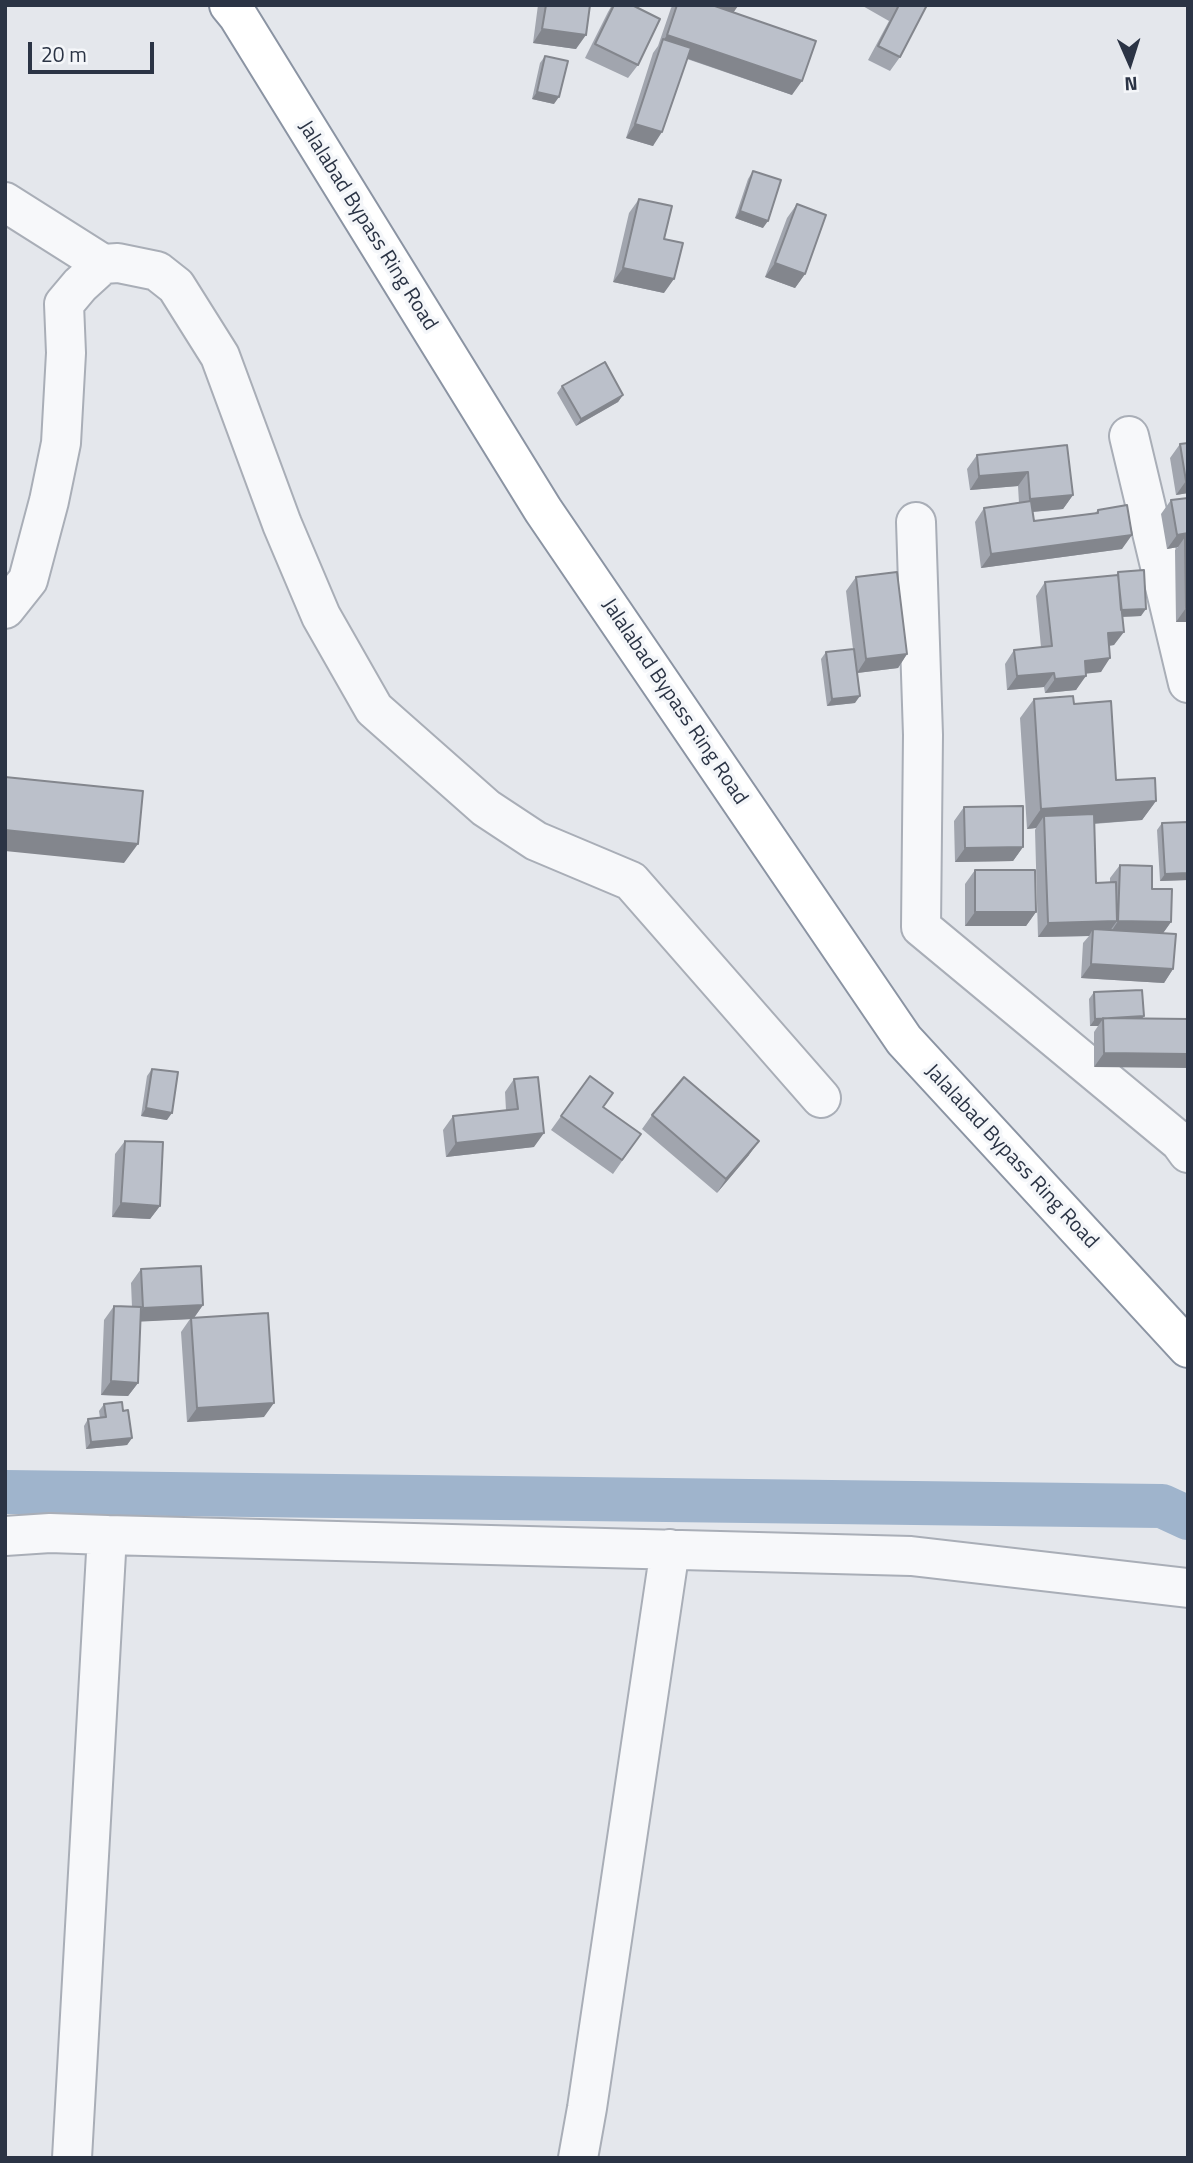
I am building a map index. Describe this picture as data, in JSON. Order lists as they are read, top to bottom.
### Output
{
  "streets": {
    "highway": ["Jalalabad Bypass Ring Road"]
  },
  "scale_bar": "20 m",
  "north": "bottom"
}
